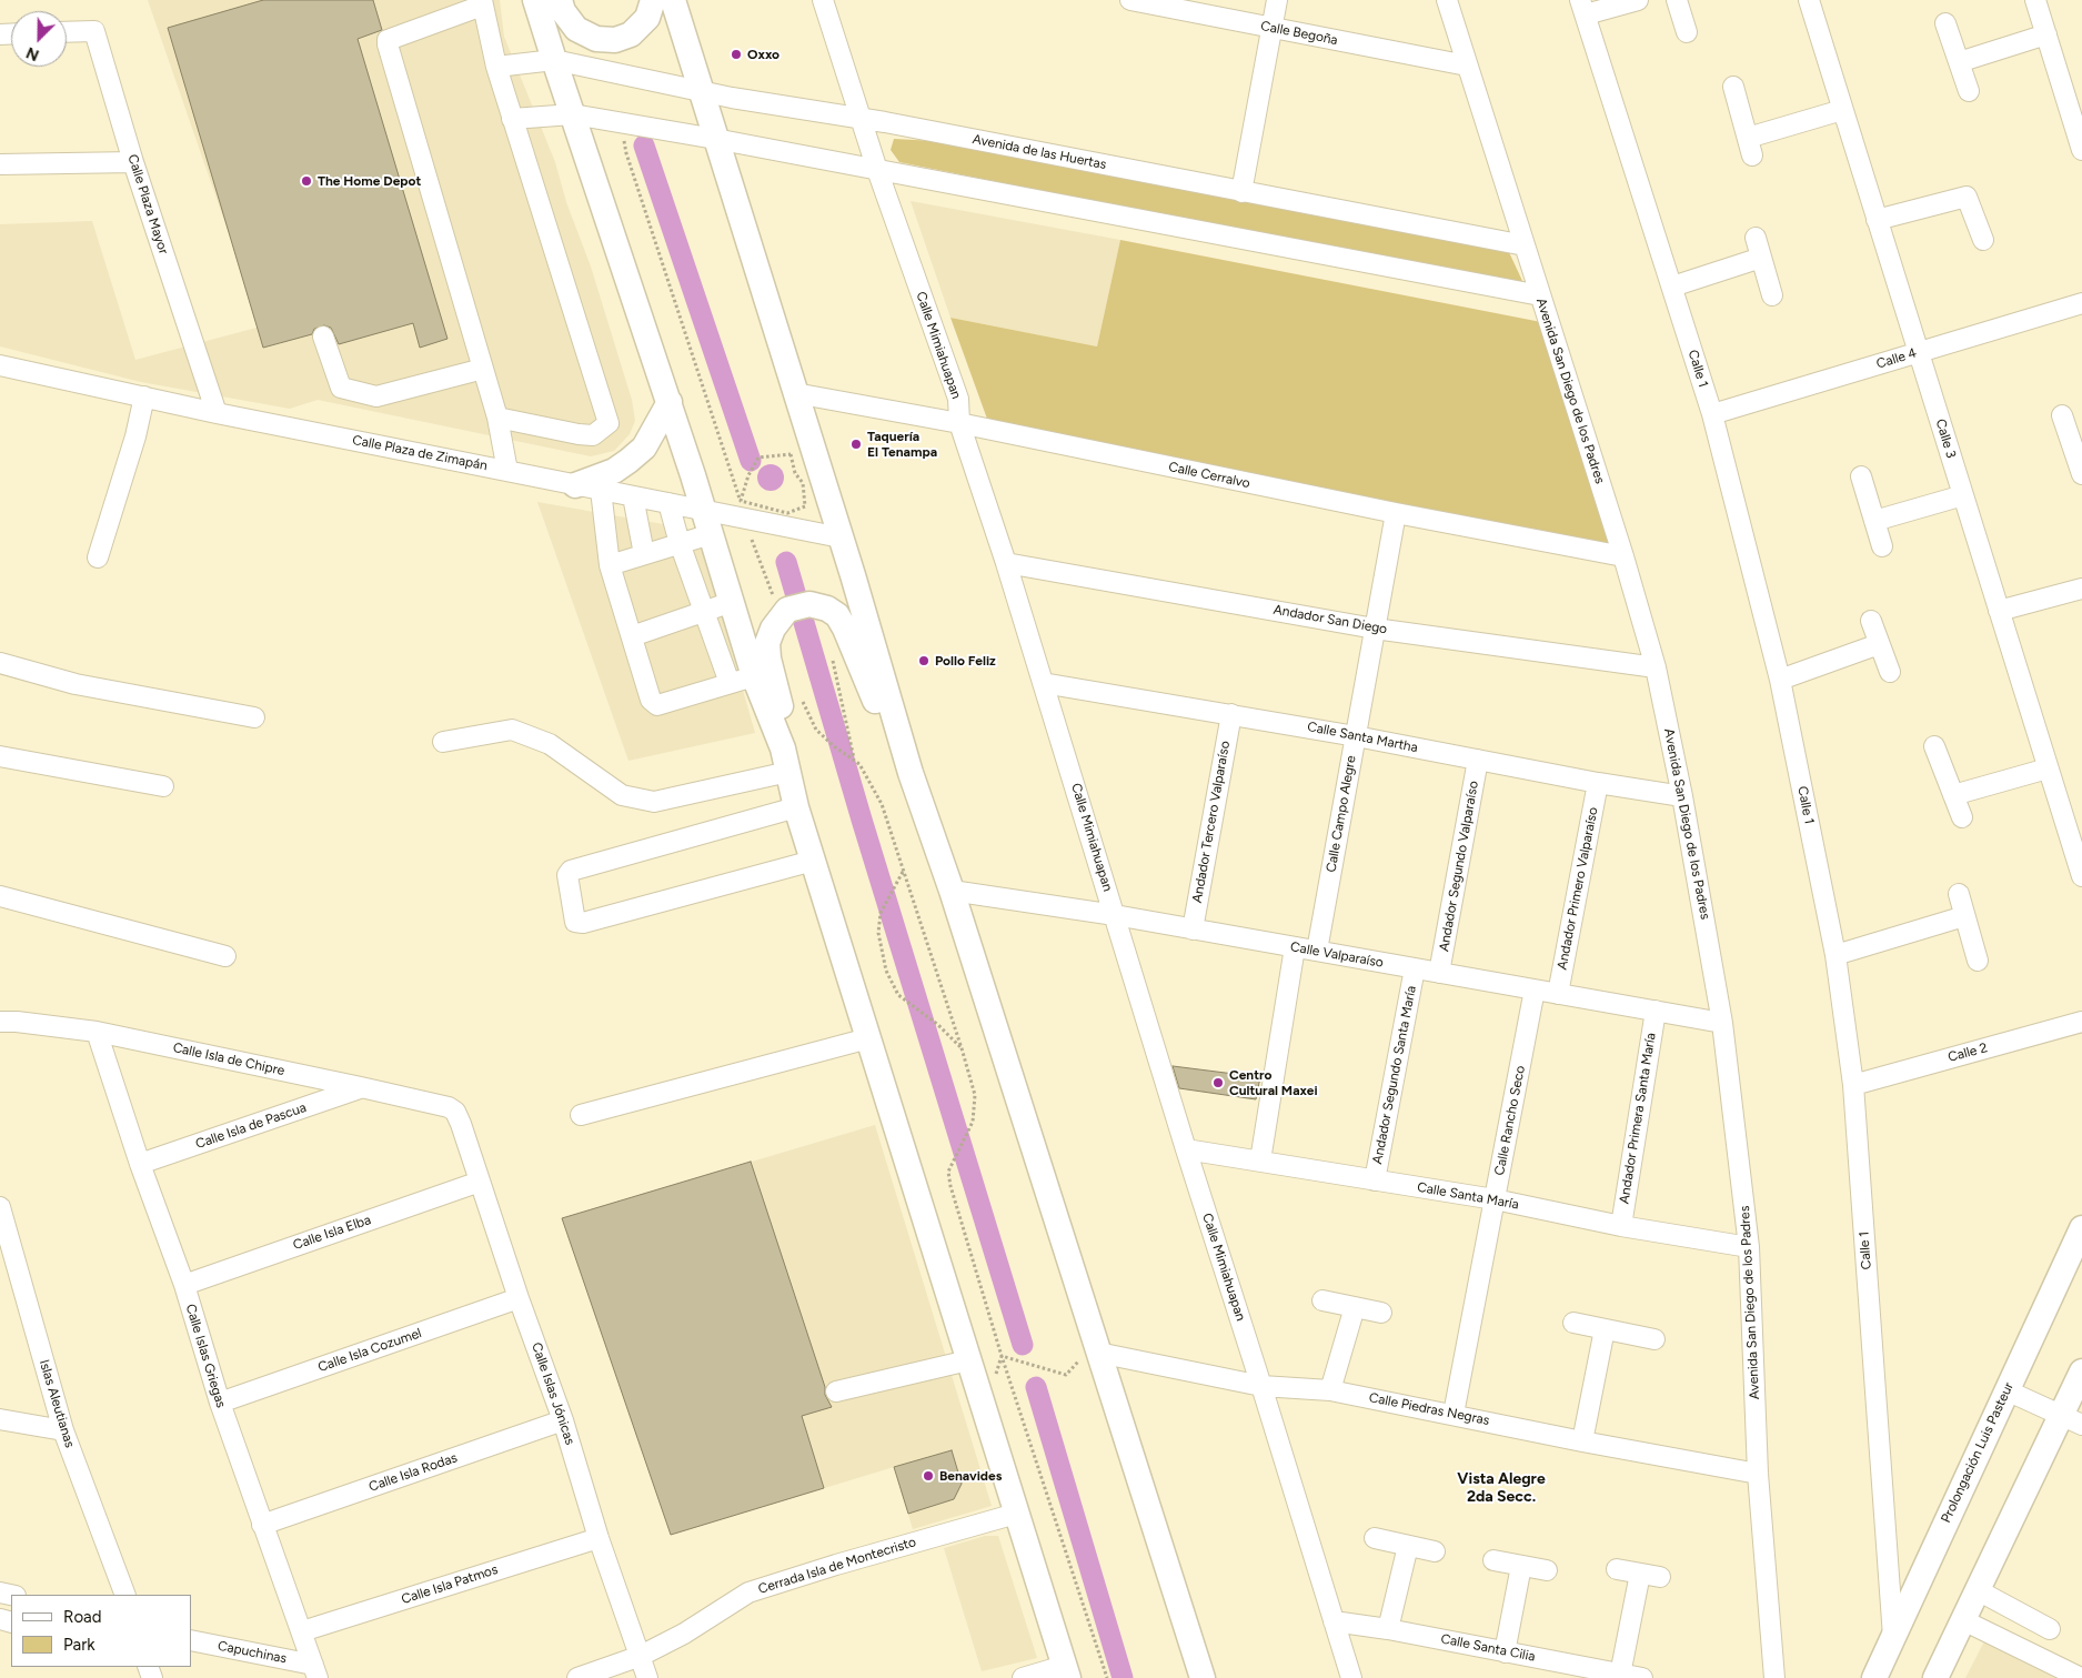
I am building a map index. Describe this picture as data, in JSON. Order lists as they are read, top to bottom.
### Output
{
  "streets": {
    "main road": ["Prolongación Luis Pasteur"],
    "street": [
      "Calle Begoña",
      "Avenida de las Huertas",
      "Calle Plaza Mayor",
      "Calle Mimiahuapan",
      "Calle 4",
      "Calle 1",
      "Avenida San Diego de los Padres",
      "Calle 3",
      "Calle Plaza de Zimapán",
      "Calle Cerralvo",
      "Andador San Diego",
      "Calle Santa Martha",
      "Calle Campo Alegre",
      "Andador Tercero Valparaíso",
      "Andador Segundo Valparaíso",
      "Andador Primero Valparaíso",
      "Calle Valparaíso",
      "Calle 2",
      "Calle Isla de Chipre",
      "Andador Segundo Santa María",
      "Andador Primera Santa María",
      "Calle Rancho Seco",
      "Calle Isla de Pascua",
      "Calle Santa María",
      "Calle Isla Elba",
      "Calle Isla Cozumel",
      "Calle Islas Griegas",
      "Calle Islas Jónicas",
      "Islas Aleutianas",
      "Calle Piedras Negras",
      "Calle Isla Rodas",
      "Cerrada Isla de Montecristo",
      "Calle Isla Patmos",
      "Calle Santa Cilia",
      "Capuchinas"
    ]
  },
  "crossings": [
    ["Calle Begoña", "Avenida San Diego de los Padres"],
    ["Avenida de las Huertas", "Calle Mimiahuapan"],
    ["Avenida de las Huertas", "Avenida San Diego de los Padres"],
    ["Calle Plaza Mayor", "Calle Plaza de Zimapán"],
    ["Calle Mimiahuapan", "Calle Cerralvo"],
    ["Calle Mimiahuapan", "Andador San Diego"],
    ["Calle Mimiahuapan", "Calle Santa Martha"],
    ["Calle Mimiahuapan", "Calle Valparaíso"],
    ["Calle Mimiahuapan", "Calle Santa María"],
    ["Calle Mimiahuapan", "Calle Piedras Negras"],
    ["Calle Mimiahuapan", "Calle Santa Cilia"],
    ["Calle 4", "Calle 1"],
    ["Calle 4", "Calle 3"],
    ["Calle 1", "Calle 2"],
    ["Calle 1", "Prolongación Luis Pasteur"],
    ["Avenida San Diego de los Padres", "Calle Cerralvo"],
    ["Avenida San Diego de los Padres", "Andador San Diego"],
    ["Avenida San Diego de los Padres", "Calle Santa Martha"],
    ["Avenida San Diego de los Padres", "Calle Valparaíso"],
    ["Avenida San Diego de los Padres", "Calle Santa María"],
    ["Avenida San Diego de los Padres", "Calle Piedras Negras"],
    ["Calle Cerralvo", "Calle Campo Alegre"],
    ["Andador San Diego", "Calle Campo Alegre"],
    ["Calle Santa Martha", "Calle Campo Alegre"],
    ["Calle Santa Martha", "Andador Tercero Valparaíso"],
    ["Calle Santa Martha", "Andador Segundo Valparaíso"],
    ["Calle Santa Martha", "Andador Primero Valparaíso"],
    ["Calle Campo Alegre", "Calle Valparaíso"],
    ["Andador Tercero Valparaíso", "Calle Valparaíso"],
    ["Andador Segundo Valparaíso", "Calle Valparaíso"],
    ["Andador Primero Valparaíso", "Calle Valparaíso"],
    ["Calle Valparaíso", "Andador Segundo Santa María"],
    ["Calle Valparaíso", "Andador Primera Santa María"],
    ["Calle Valparaíso", "Calle Rancho Seco"],
    ["Calle Isla de Chipre", "Calle Isla de Pascua"],
    ["Calle Isla de Chipre", "Calle Islas Griegas"],
    ["Calle Isla de Chipre", "Calle Islas Jónicas"],
    ["Andador Segundo Santa María", "Calle Santa María"],
    ["Andador Primera Santa María", "Calle Santa María"],
    ["Calle Rancho Seco", "Calle Santa María"],
    ["Calle Rancho Seco", "Calle Piedras Negras"],
    ["Calle Isla de Pascua", "Calle Islas Griegas"],
    ["Calle Isla Elba", "Calle Islas Griegas"],
    ["Calle Isla Elba", "Calle Islas Jónicas"],
    ["Calle Isla Cozumel", "Calle Islas Griegas"],
    ["Calle Isla Cozumel", "Calle Islas Jónicas"],
    ["Calle Islas Griegas", "Calle Isla Rodas"],
    ["Calle Islas Griegas", "Calle Isla Patmos"],
    ["Calle Islas Griegas", "Capuchinas"],
    ["Calle Islas Jónicas", "Calle Isla Rodas"],
    ["Calle Islas Jónicas", "Cerrada Isla de Montecristo"],
    ["Calle Islas Jónicas", "Calle Isla Patmos"]
  ],
  "districts": ["Vista Alegre 2da Secc."],
  "places": [
    "Oxxo",
    "The Home Depot",
    "Taquería El Tenampa",
    "Pollo Feliz",
    "Centro Cultural Maxei",
    "Benavides"
  ],
  "legend": ["Road", "Park"],
  "north": "bottom left"
}
